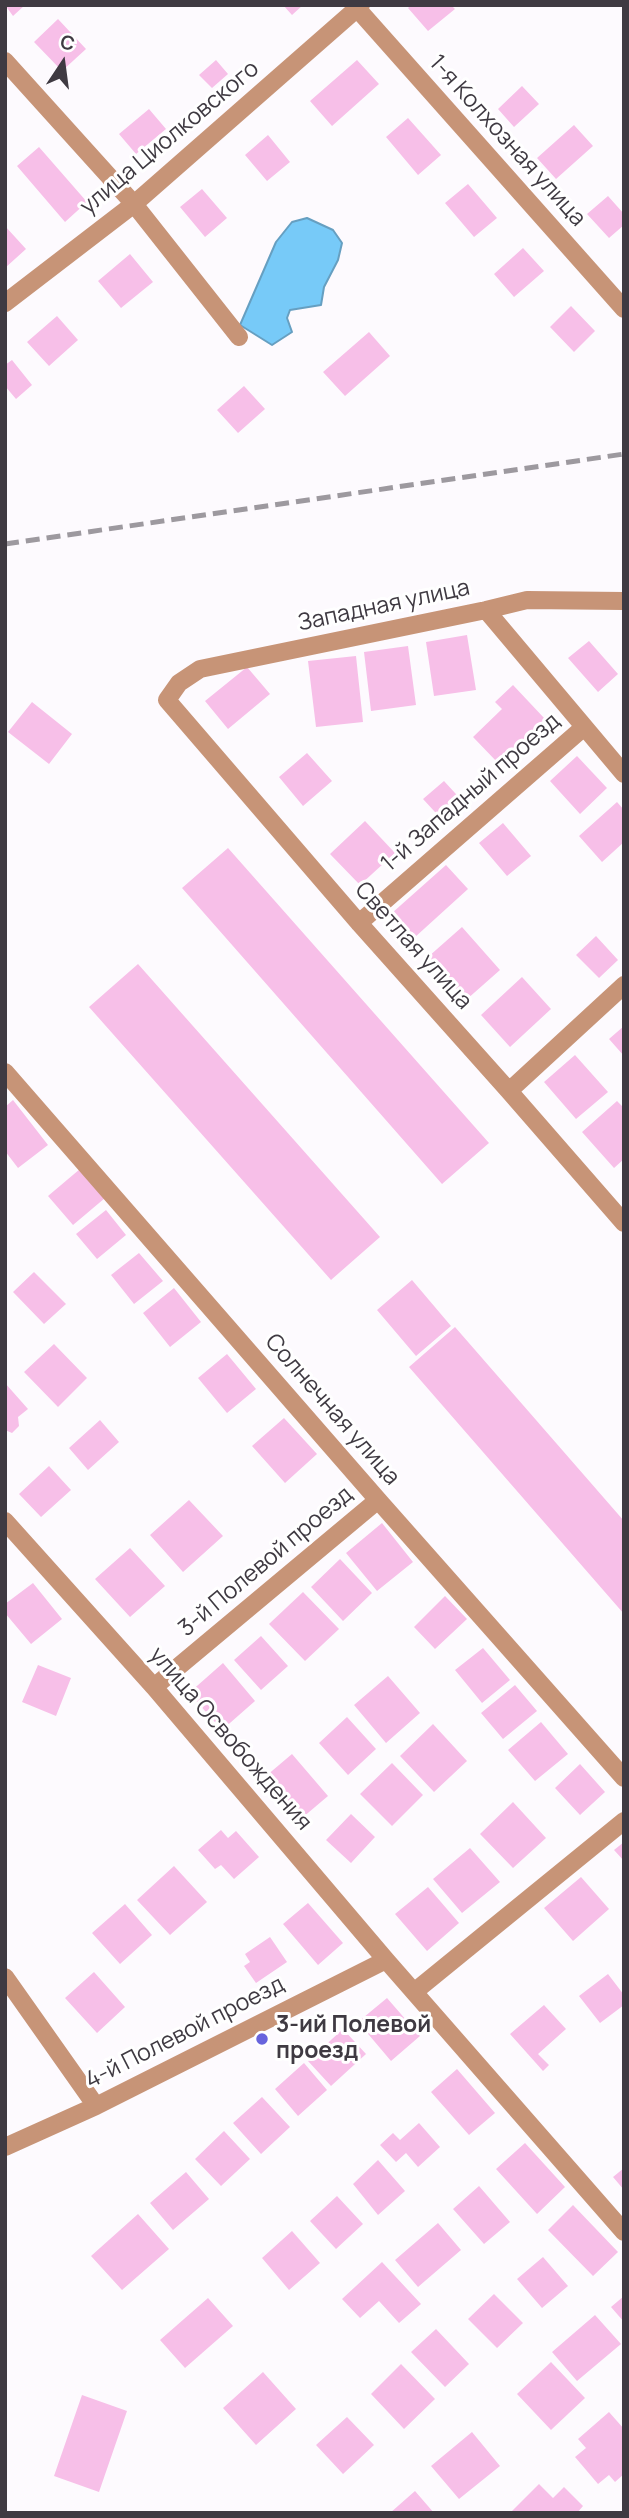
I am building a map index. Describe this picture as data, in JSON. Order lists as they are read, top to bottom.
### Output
{
  "streets": {
    "street": [
      "улица Циолковского",
      "1-я Колхозная улица",
      "Западная улица",
      "1-й Западный проезд",
      "Светлая улица",
      "Солнечная улица",
      "3-й Полевой проезд",
      "улица Освобождения",
      "4-й Полевой проезд"
    ]
  },
  "crossings": [
    ["улица Циолковского", "1-я Колхозная улица"],
    ["Западная улица", "Светлая улица"],
    ["1-й Западный проезд", "Светлая улица"],
    ["Солнечная улица", "3-й Полевой проезд"],
    ["3-й Полевой проезд", "улица Освобождения"],
    ["улица Освобождения", "4-й Полевой проезд"]
  ],
  "places": ["3-ий Полевой проезд"],
  "north": "top"
}
